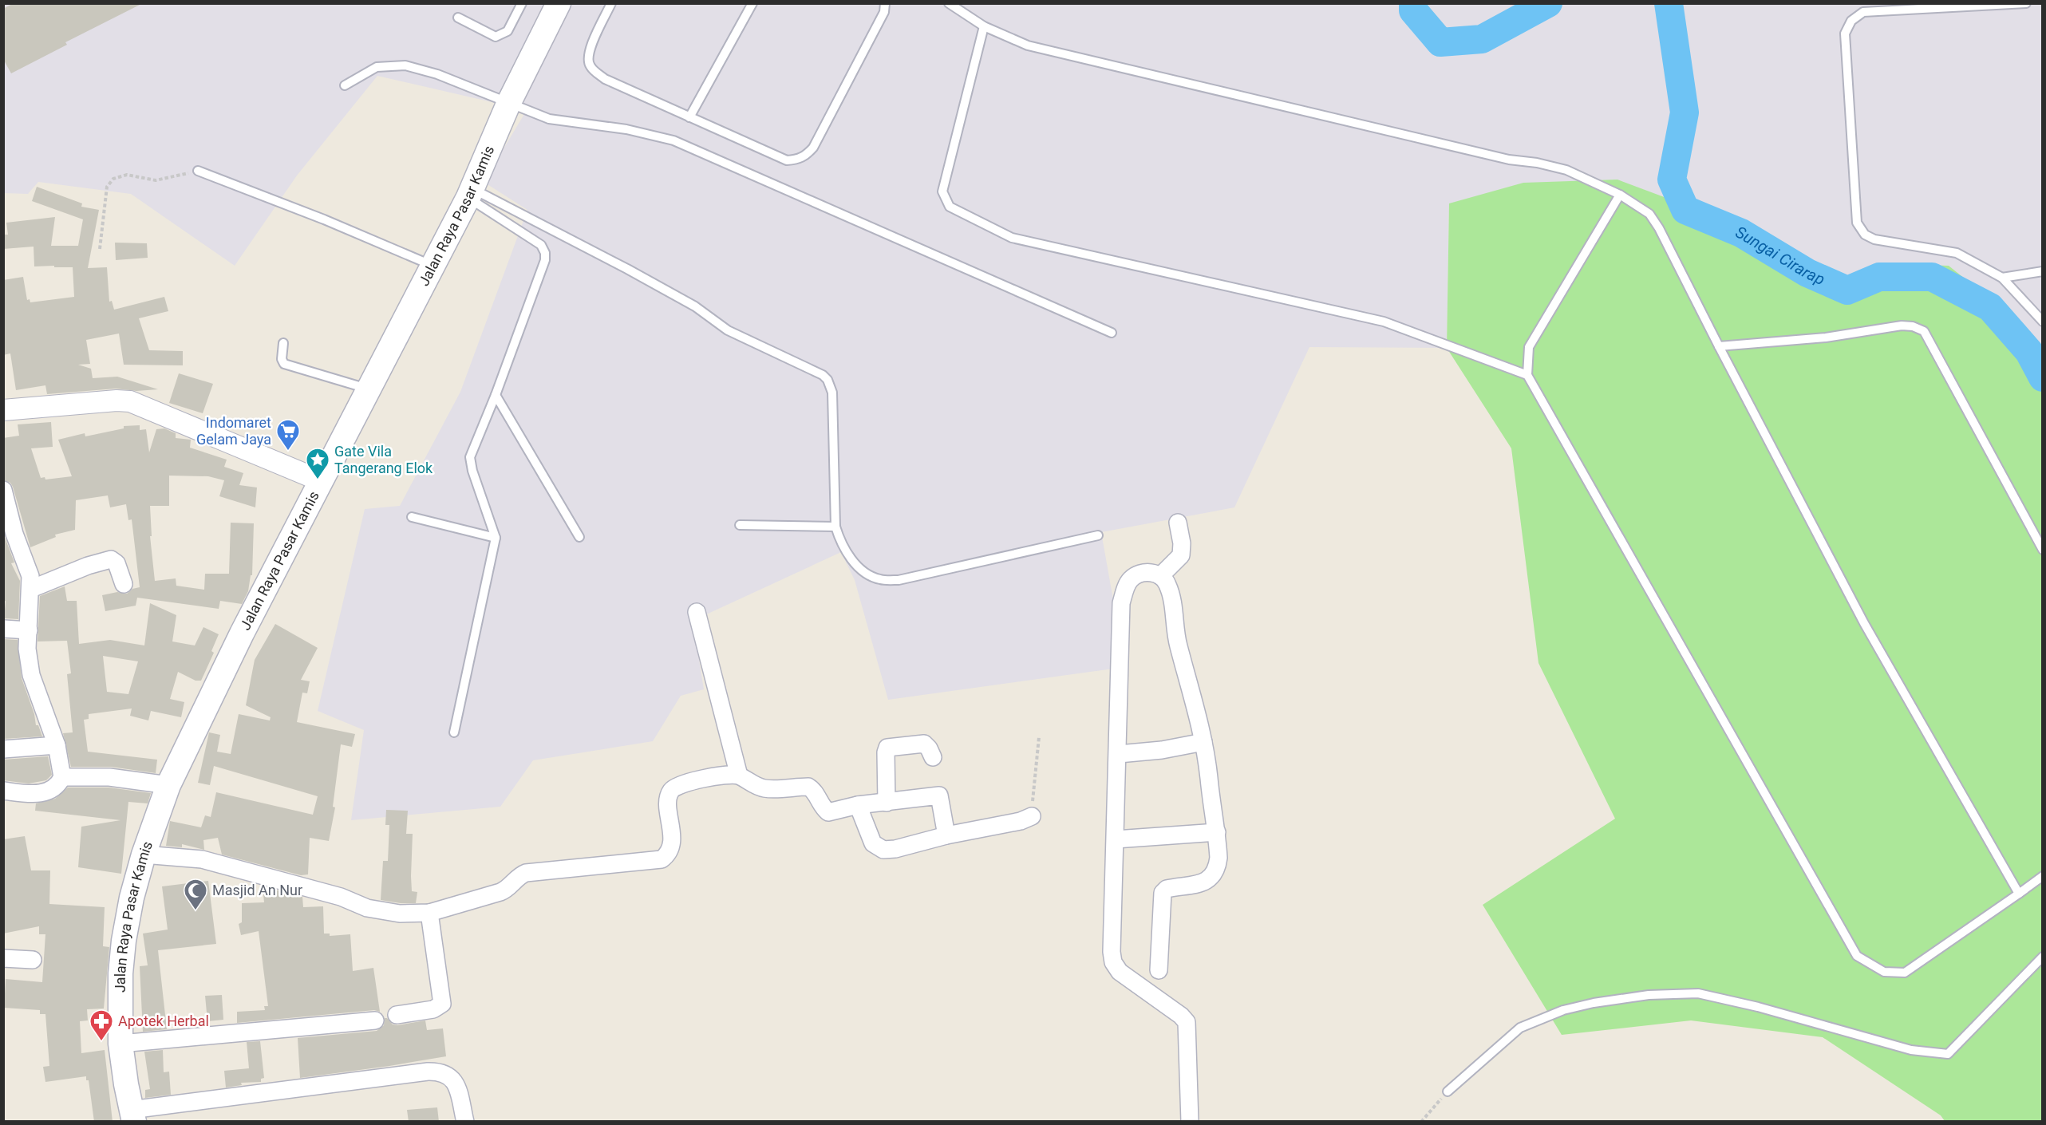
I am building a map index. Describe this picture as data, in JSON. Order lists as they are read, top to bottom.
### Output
{
  "streets": {
    "main road": ["Jalan Raya Pasar Kamis"]
  },
  "water": ["Sungai Cirarap"],
  "places": {
    "supermarket": ["Indomaret Gelam Jaya"],
    "place": ["Gate Vila Tangerang Elok"],
    "mosque": ["Masjid An Nur"],
    "pharmacy": ["Apotek Herbal"]
  }
}
